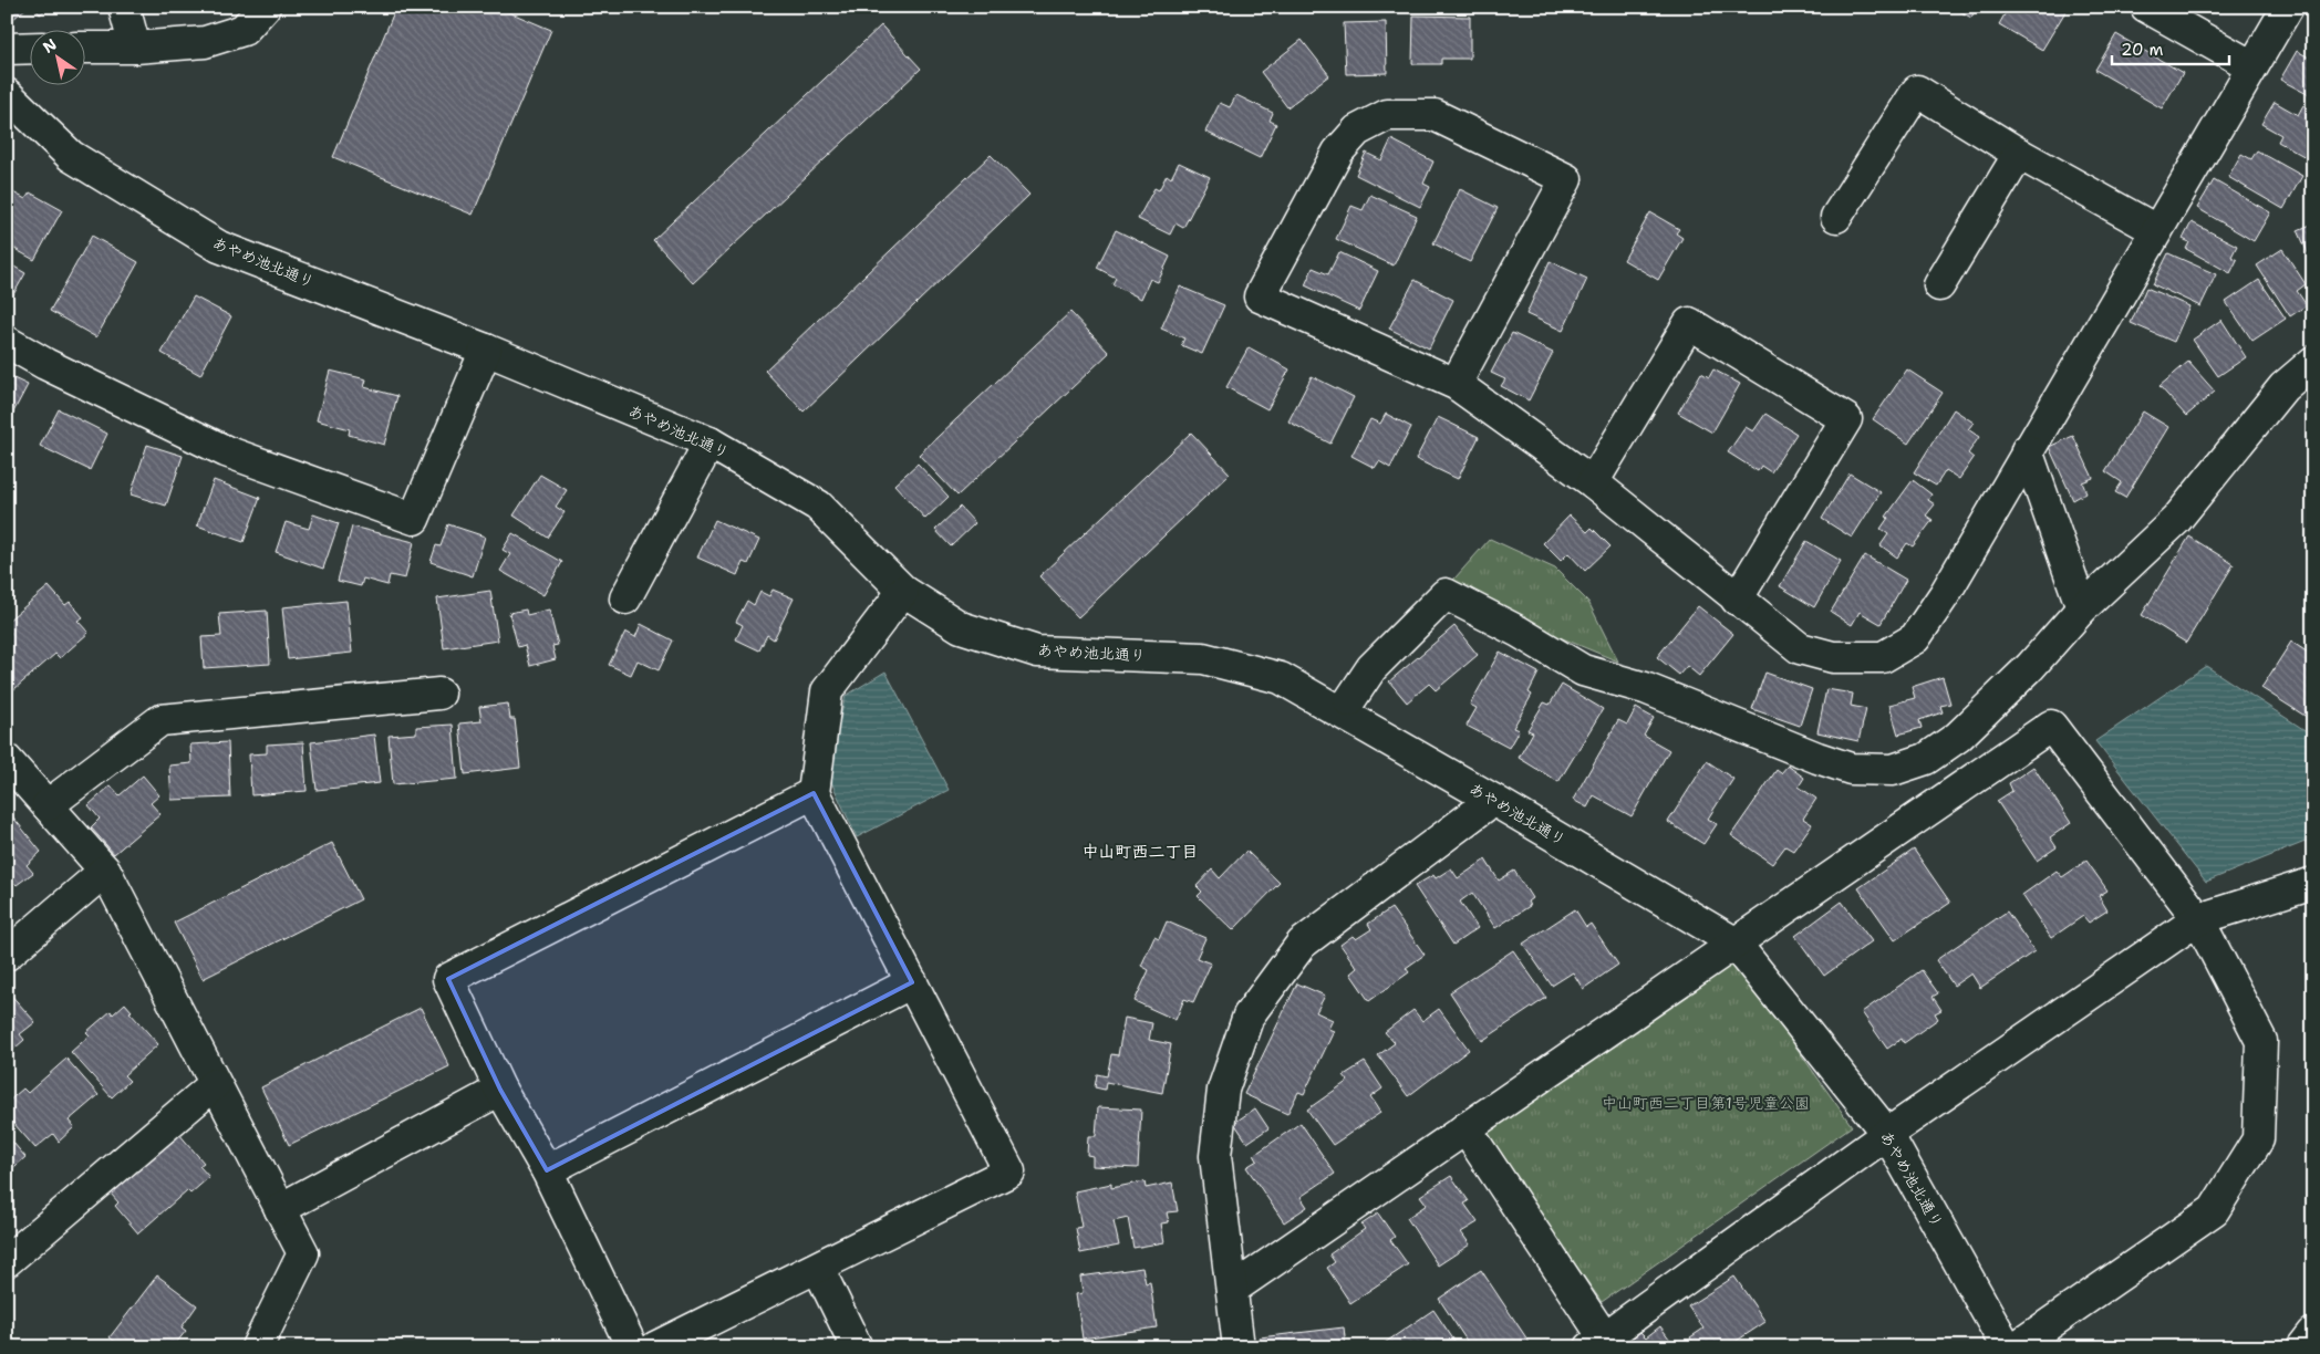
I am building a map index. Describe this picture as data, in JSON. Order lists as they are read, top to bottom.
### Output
{
  "streets": {
    "street": ["あやめ池北通り"]
  },
  "districts": ["中山町西二丁目"],
  "parks": ["中山町西二丁目第1号児童公園"],
  "scale_bar": "20 m",
  "north": "top left"
}
